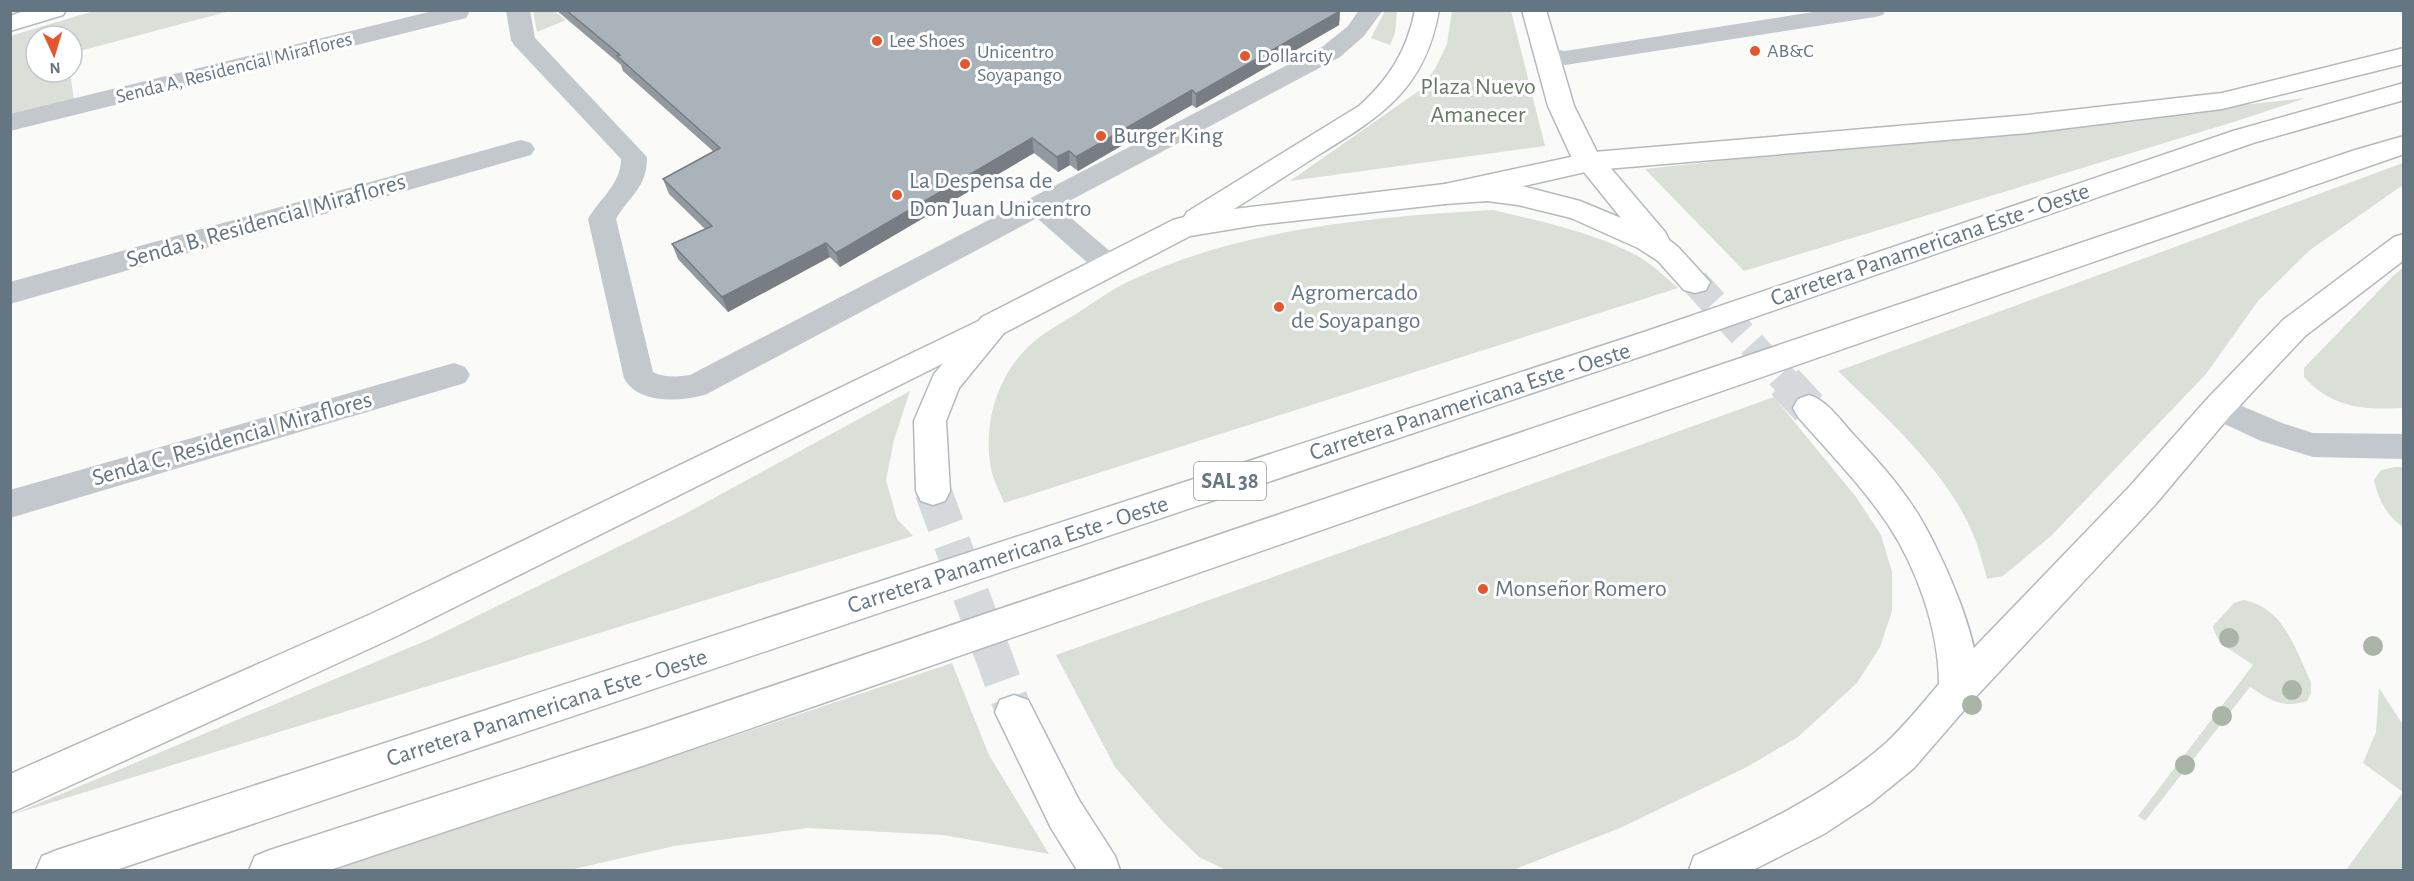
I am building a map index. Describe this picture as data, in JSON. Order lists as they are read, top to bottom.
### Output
{
  "streets": {
    "main road": ["Carretera Panamericana Este - Oeste", "SAL 38"],
    "street": ["Senda A, Residencial Miraflores", "Senda B, Residencial Miraflores", "Senda C, Residencial Miraflores"]
  },
  "parks": ["Plaza Nuevo Amanecer"],
  "places": [
    "Lee Shoes",
    "AB&C",
    "Dollarcity",
    "Unicentro Soyapango",
    "Burger King",
    "La Despensa de Don Juan Unicentro",
    "Agromercado de Soyapango",
    "Monseñor Romero"
  ],
  "north": "bottom"
}
